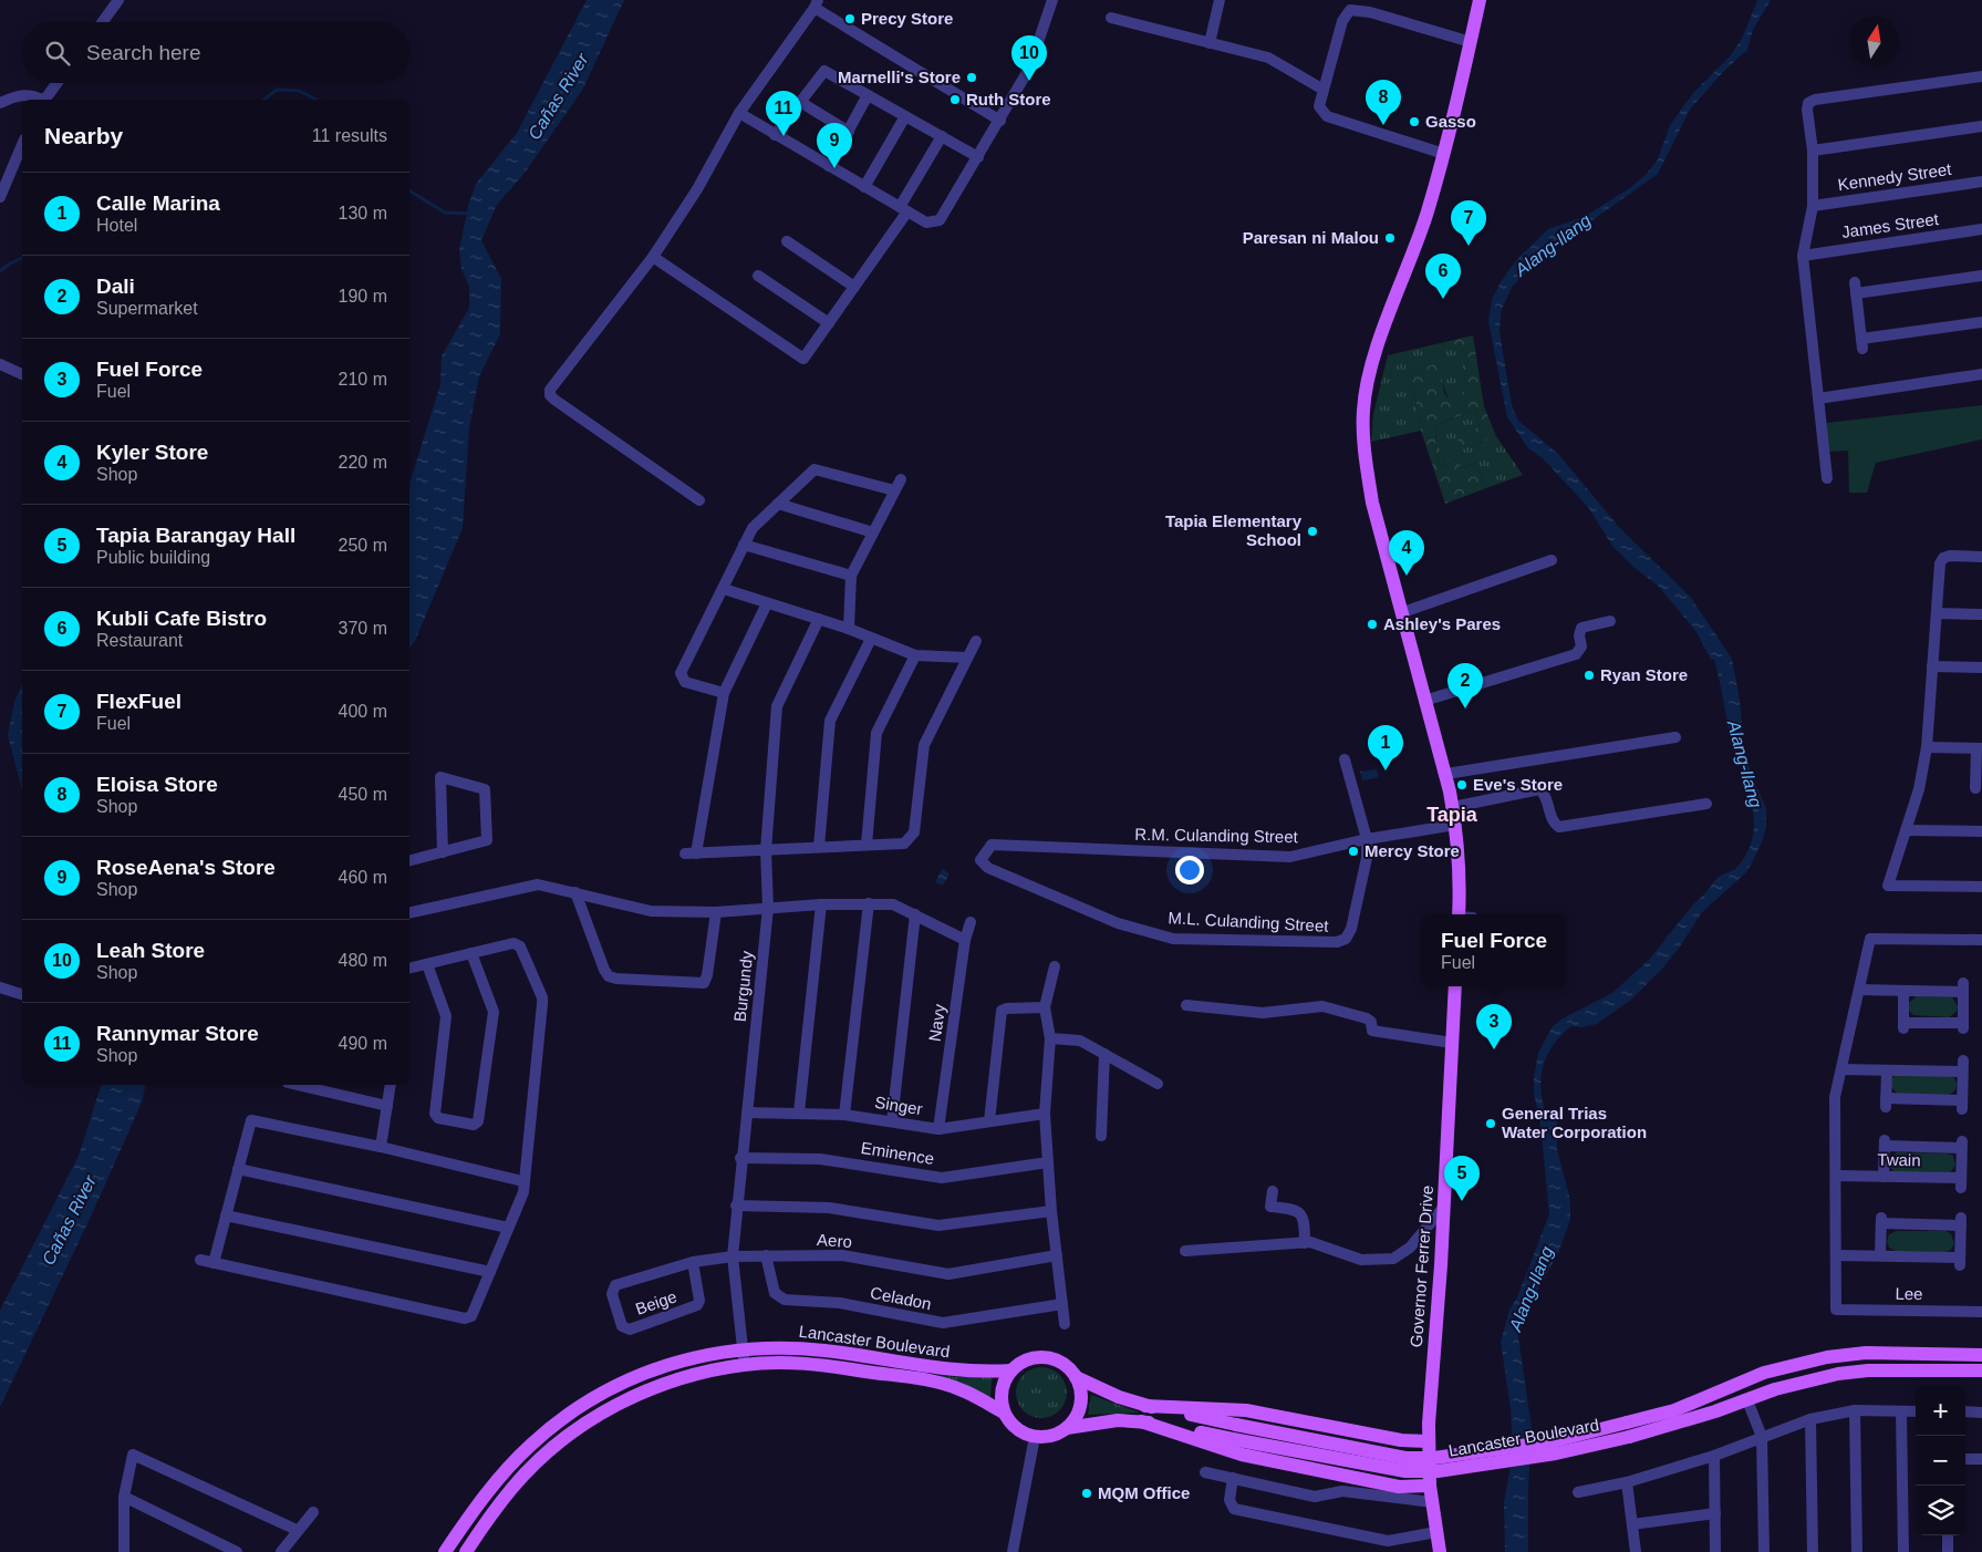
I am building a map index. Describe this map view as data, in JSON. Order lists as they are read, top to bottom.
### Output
{
  "streets": {
    "main road": ["Governor Ferrer Drive", "Lancaster Boulevard"],
    "street": [
      "Kennedy Street",
      "James Street",
      "R.M. Culanding Street",
      "M.L. Culanding Street",
      "Burgundy",
      "Navy",
      "Singer",
      "Eminence",
      "Twain",
      "Aero",
      "Lee",
      "Celadon",
      "Beige"
    ]
  },
  "crossings": [
    ["R.M. Culanding Street", "M.L. Culanding Street"],
    ["Burgundy", "Singer"],
    ["Burgundy", "Eminence"],
    ["Burgundy", "Aero"],
    ["Burgundy", "Lancaster Boulevard"],
    ["Navy", "Singer"],
    ["Aero", "Celadon"],
    ["Aero", "Beige"]
  ],
  "districts": ["Tapia"],
  "water": ["Cañas River", "Alang-Ilang"],
  "places": [
    "Precy Store",
    "Marnelli's Store",
    "Ruth Store",
    "Gasso",
    "Paresan ni Malou",
    "Tapia Elementary School",
    "Ashley's Pares",
    "Ryan Store",
    "Eve's Store",
    "Mercy Store",
    "General Trias Water Corporation",
    "MQM Office"
  ],
  "north": "top",
  "page": {
    "search": "Search here",
    "pins": [
      "10",
      "8",
      "11",
      "9",
      "7",
      "6",
      "4",
      "2",
      "1",
      "3",
      "5"
    ],
    "heading": ["Nearby", "11 results"],
    "list": [
      {
        "mark": "1",
        "name": "Calle Marina",
        "note": "Hotel",
        "value": "130 m"
      },
      {
        "mark": "2",
        "name": "Dali",
        "note": "Supermarket",
        "value": "190 m"
      },
      {
        "mark": "3",
        "name": "Fuel Force",
        "note": "Fuel",
        "value": "210 m"
      },
      {
        "mark": "4",
        "name": "Kyler Store",
        "note": "Shop",
        "value": "220 m"
      },
      {
        "mark": "5",
        "name": "Tapia Barangay Hall",
        "note": "Public building",
        "value": "250 m"
      },
      {
        "mark": "6",
        "name": "Kubli Cafe Bistro",
        "note": "Restaurant",
        "value": "370 m"
      },
      {
        "mark": "7",
        "name": "FlexFuel",
        "note": "Fuel",
        "value": "400 m"
      },
      {
        "mark": "8",
        "name": "Eloisa Store",
        "note": "Shop",
        "value": "450 m"
      },
      {
        "mark": "9",
        "name": "RoseAena's Store",
        "note": "Shop",
        "value": "460 m"
      },
      {
        "mark": "10",
        "name": "Leah Store",
        "note": "Shop",
        "value": "480 m"
      },
      {
        "mark": "11",
        "name": "Rannymar Store",
        "note": "Shop",
        "value": "490 m"
      }
    ],
    "popup": ["Fuel Force", "Fuel"],
    "map_buttons": ["+", "−"]
  }
}
